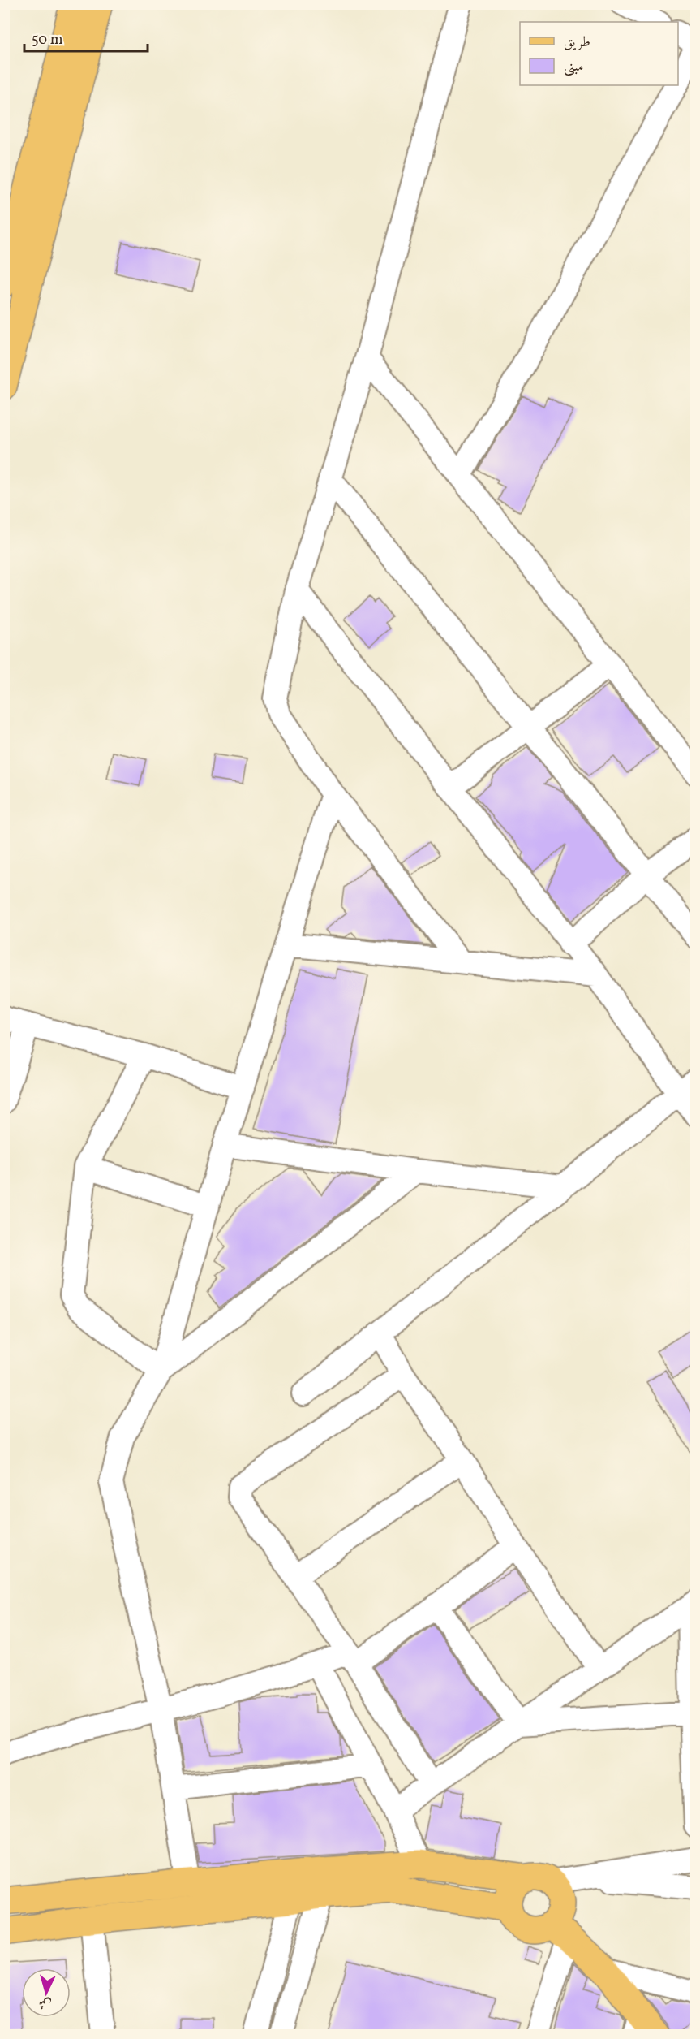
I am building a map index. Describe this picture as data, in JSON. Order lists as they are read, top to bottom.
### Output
{
  "legend": ["طريق", "مبنى"],
  "scale_bar": "50 m",
  "north": "bottom"
}
